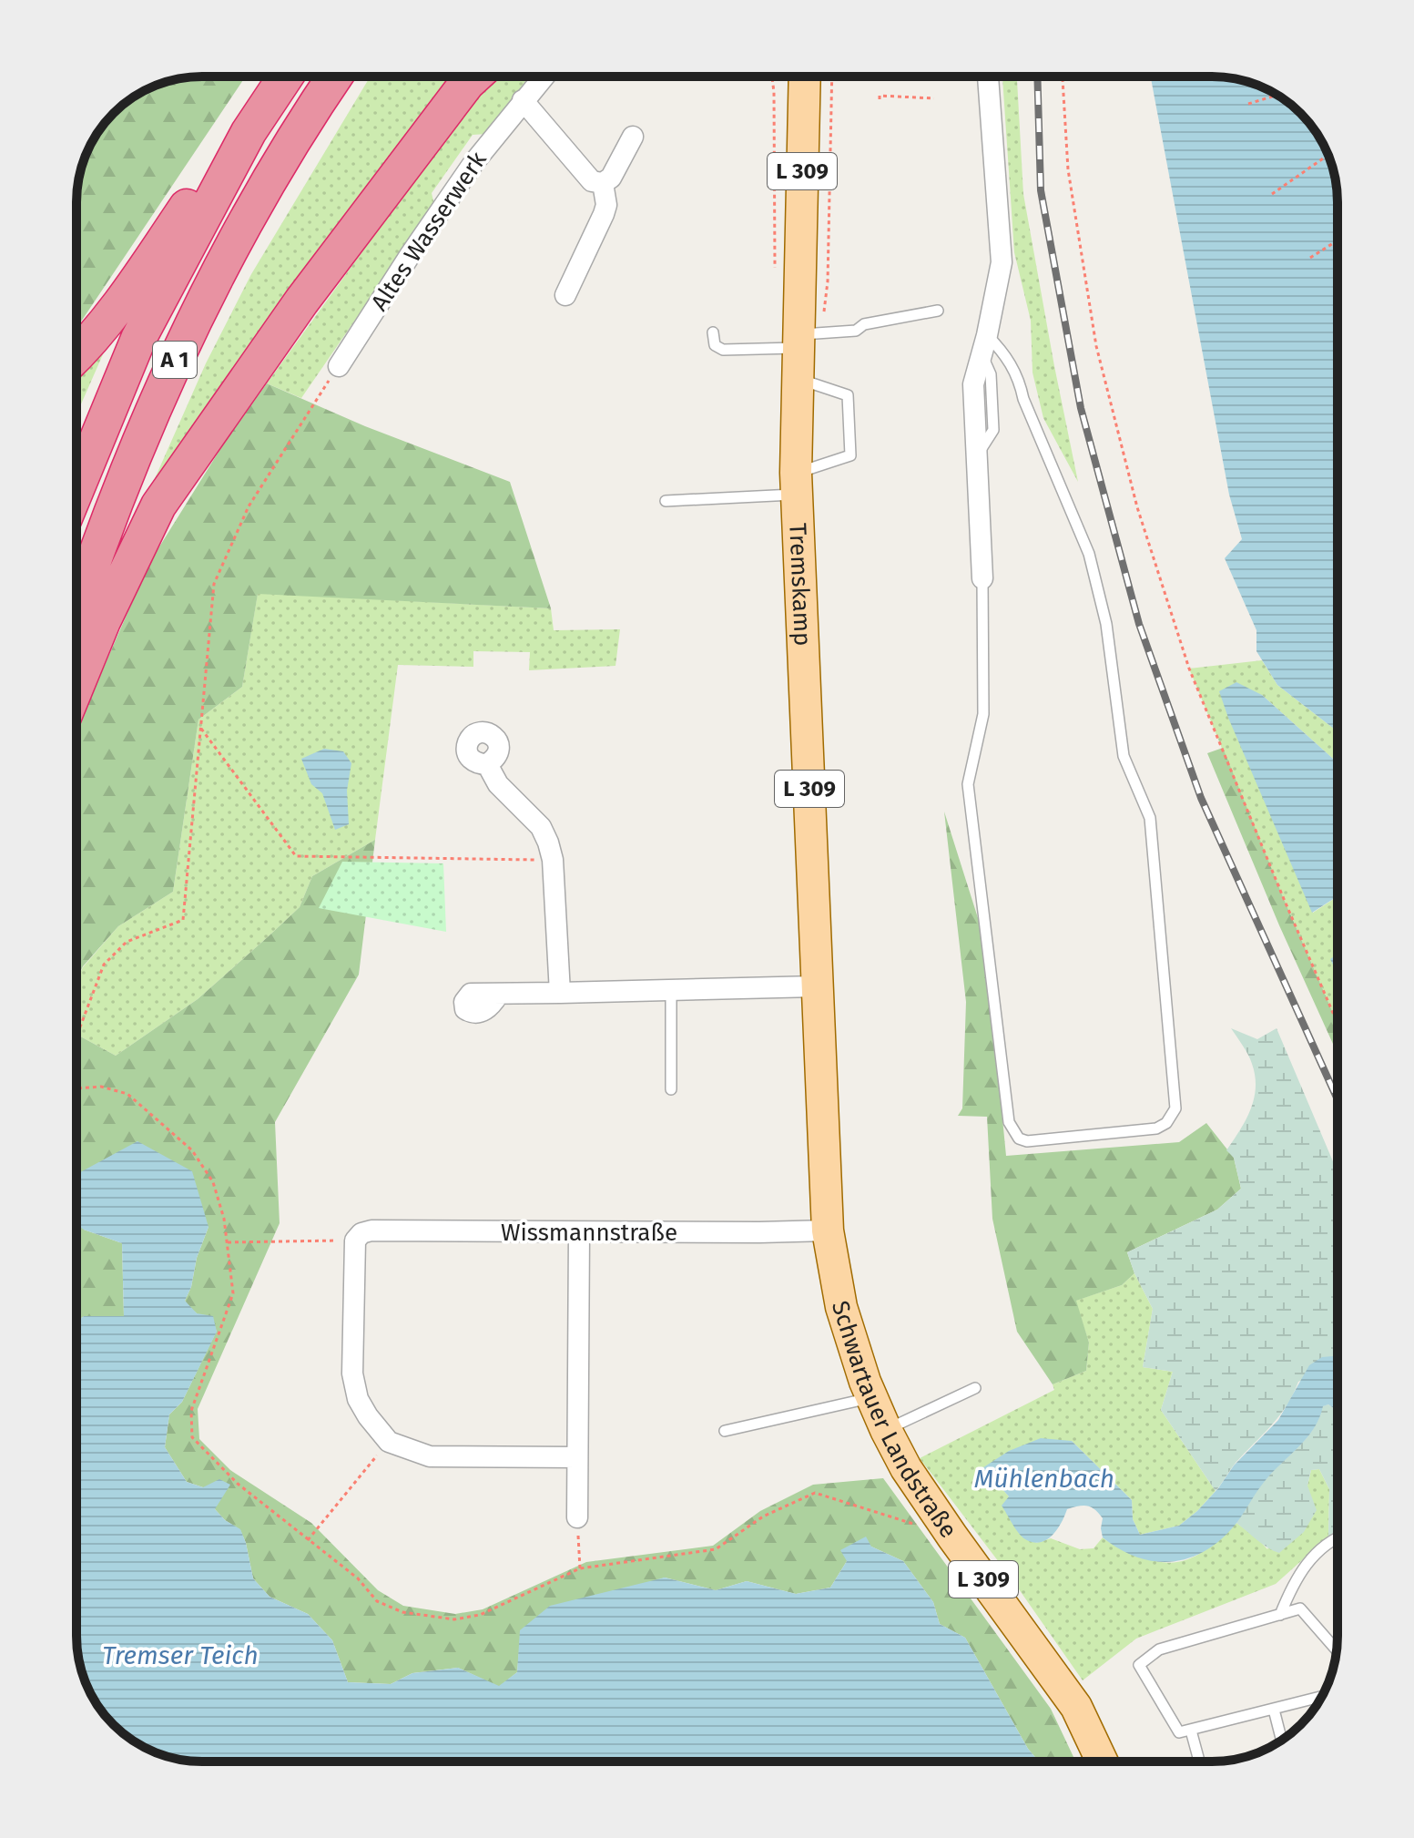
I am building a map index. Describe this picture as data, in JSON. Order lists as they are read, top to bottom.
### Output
{
  "streets": {
    "highway": ["A 1"],
    "main road": ["L 309", "Tremskamp", "Schwartauer Landstraße"],
    "street": ["Altes Wasserwerk", "Wissmannstraße"]
  },
  "crossings": [
    ["Tremskamp", "Schwartauer Landstraße"],
    ["Wissmannstraße", "Schwartauer Landstraße"]
  ],
  "water": ["Mühlenbach", "Tremser Teich"]
}
